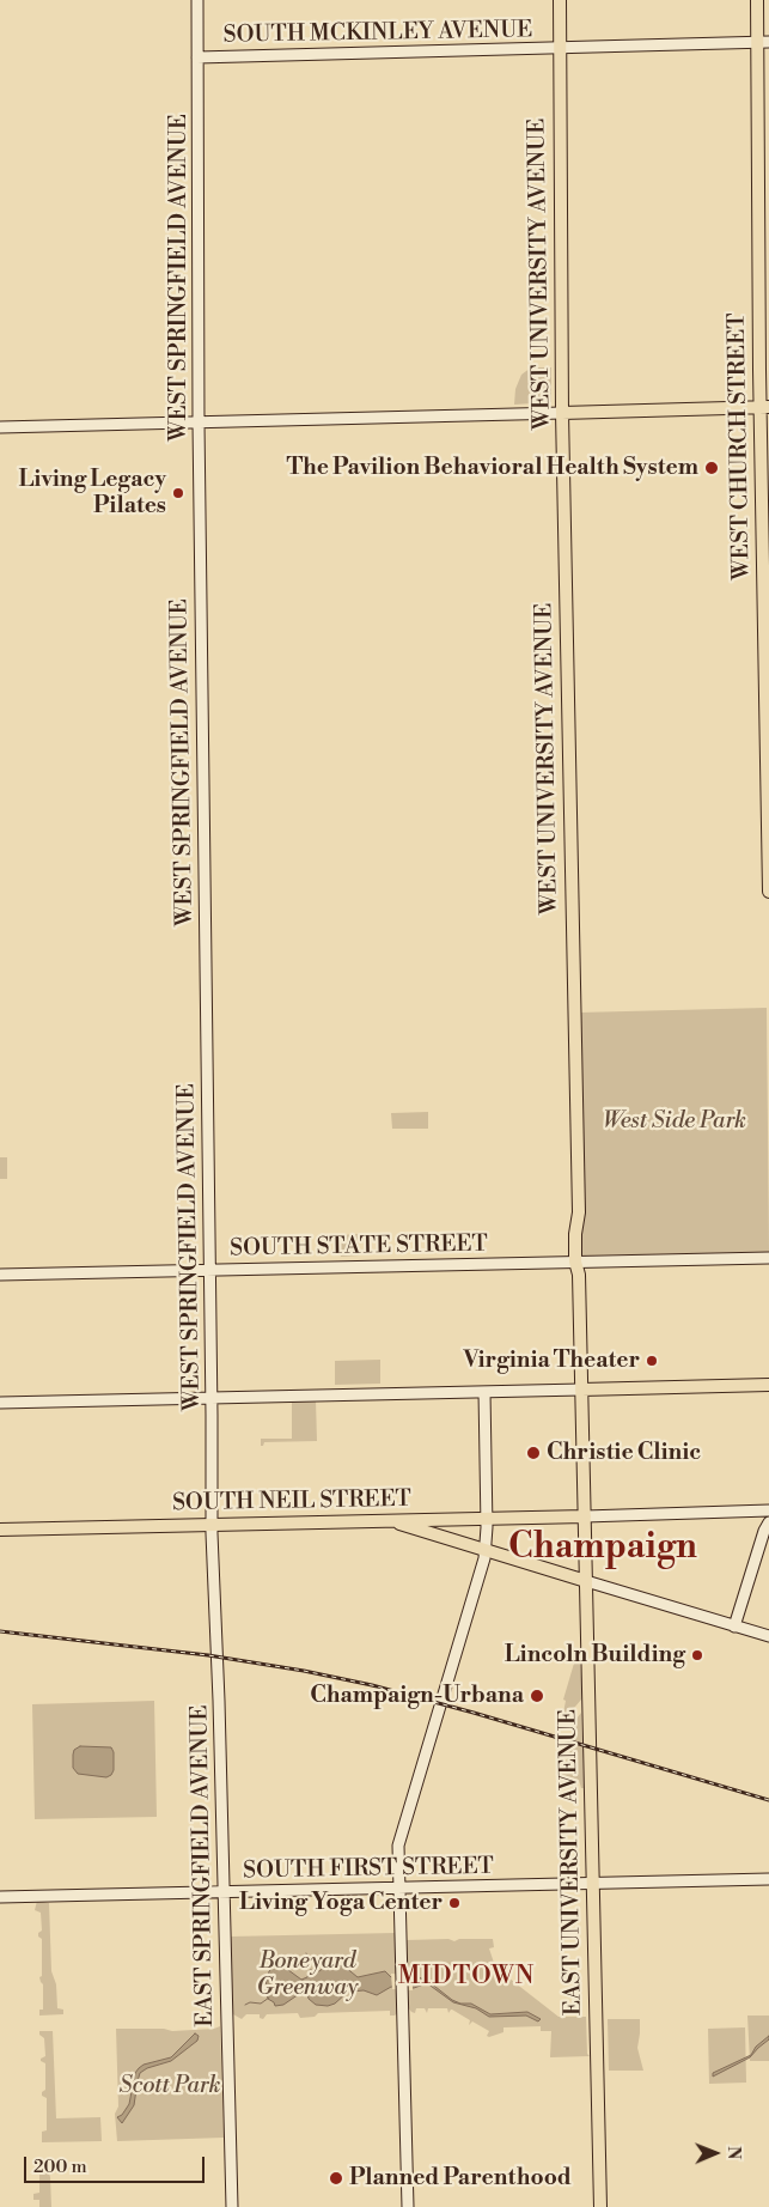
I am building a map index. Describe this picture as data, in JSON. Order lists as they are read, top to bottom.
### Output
{
  "streets": {
    "main road": [
      "SOUTH MCKINLEY AVENUE",
      "WEST UNIVERSITY AVENUE",
      "WEST SPRINGFIELD AVENUE",
      "WEST CHURCH STREET",
      "SOUTH STATE STREET",
      "SOUTH NEIL STREET",
      "EAST UNIVERSITY AVENUE",
      "EAST SPRINGFIELD AVENUE",
      "SOUTH FIRST STREET"
    ]
  },
  "crossings": [
    ["SOUTH MCKINLEY AVENUE", "WEST UNIVERSITY AVENUE"],
    ["SOUTH MCKINLEY AVENUE", "WEST SPRINGFIELD AVENUE"],
    ["SOUTH MCKINLEY AVENUE", "WEST CHURCH STREET"],
    ["WEST UNIVERSITY AVENUE", "SOUTH STATE STREET"],
    ["WEST UNIVERSITY AVENUE", "SOUTH NEIL STREET"],
    ["WEST UNIVERSITY AVENUE", "EAST UNIVERSITY AVENUE"],
    ["WEST SPRINGFIELD AVENUE", "SOUTH STATE STREET"],
    ["WEST SPRINGFIELD AVENUE", "SOUTH NEIL STREET"],
    ["WEST SPRINGFIELD AVENUE", "EAST SPRINGFIELD AVENUE"],
    ["SOUTH NEIL STREET", "EAST UNIVERSITY AVENUE"],
    ["SOUTH NEIL STREET", "EAST SPRINGFIELD AVENUE"],
    ["EAST UNIVERSITY AVENUE", "SOUTH FIRST STREET"],
    ["EAST SPRINGFIELD AVENUE", "SOUTH FIRST STREET"]
  ],
  "districts": ["Champaign", "MIDTOWN"],
  "parks": ["West Side Park", "Boneyard Greenway", "Scott Park"],
  "places": [
    "The Pavilion Behavioral Health System",
    "Living Legacy Pilates",
    "Virginia Theater",
    "Christie Clinic",
    "Lincoln Building",
    "Champaign-Urbana",
    "Living Yoga Center",
    "Planned Parenthood"
  ],
  "scale_bar": "200 m",
  "north": "right"
}
